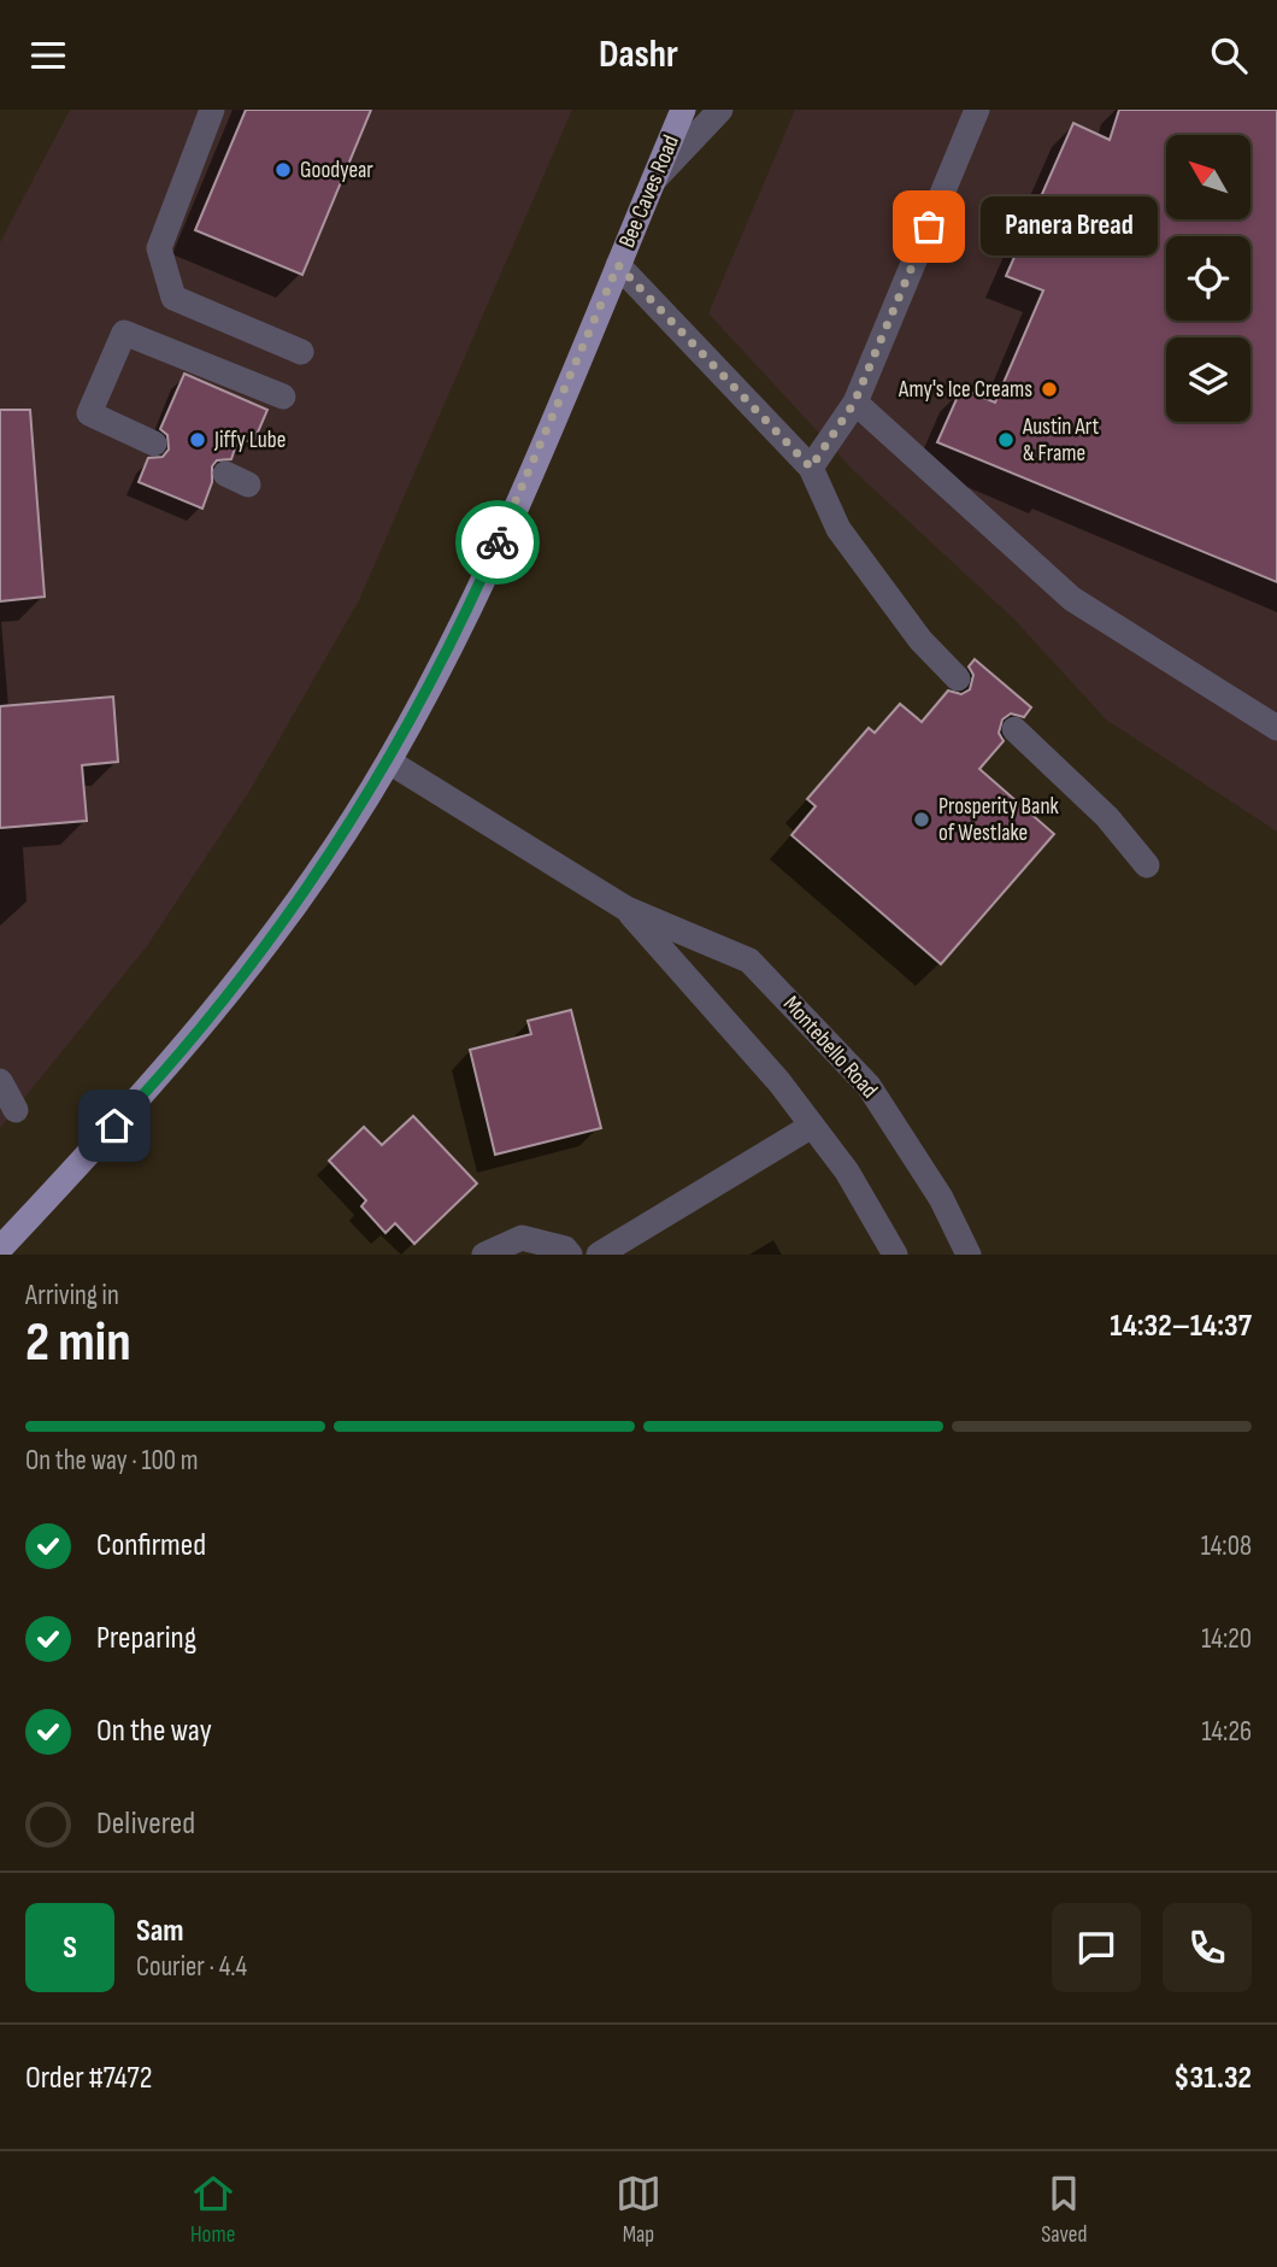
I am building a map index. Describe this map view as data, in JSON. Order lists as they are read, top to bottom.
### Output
{
  "streets": {
    "main road": ["Bee Caves Road"],
    "street": ["Montebello Road"]
  },
  "crossings": [
    ["Bee Caves Road", "Montebello Road"]
  ],
  "places": [
    "Goodyear",
    "Panera Bread",
    "Amy's Ice Creams",
    "Jiffy Lube",
    "Austin Art & Frame",
    "Prosperity Bank of Westlake"
  ],
  "north": "top left",
  "page": {
    "header": "Dashr",
    "bubble": "Panera Bread",
    "heading": ["2 min", "Arriving in", "14:32–14:37"],
    "panel": [
      "Sam",
      "Courier · 4.4",
      "Order #7472",
      "$31.32"
    ],
    "bar": "On the way · 100 m",
    "list": [
      ["Confirmed", "14:08"],
      ["Preparing", "14:20"],
      ["On the way", "14:26"],
      "Delivered"
    ],
    "round": "S",
    "tabs": ["Home", "Map", "Saved"]
  }
}
